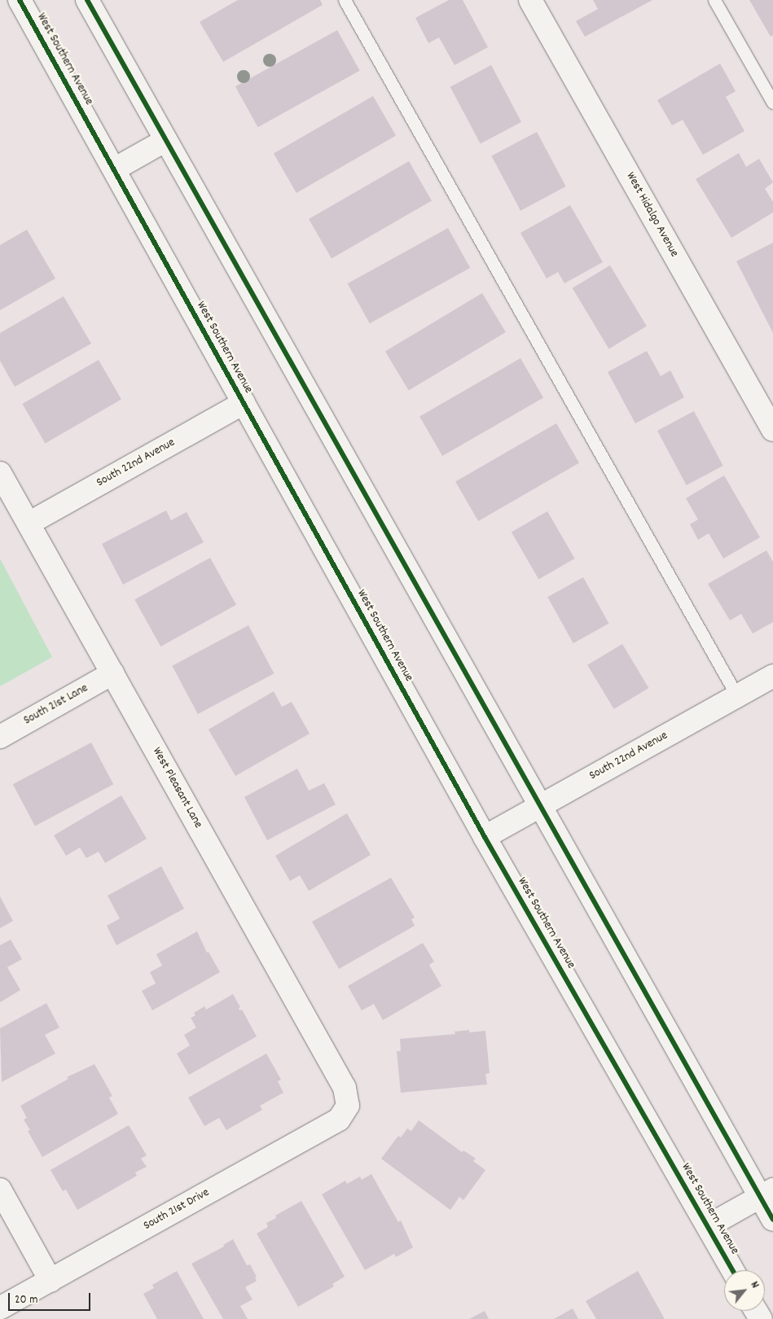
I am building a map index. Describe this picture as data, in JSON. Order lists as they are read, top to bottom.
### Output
{
  "streets": {
    "street": [
      "West Southern Avenue",
      "West Hidalgo Avenue",
      "South 22nd Avenue",
      "South 21st Lane",
      "West Pleasant Lane",
      "South 21st Drive"
    ]
  },
  "crossings": [
    ["West Southern Avenue", "South 22nd Avenue"],
    ["South 22nd Avenue", "West Pleasant Lane"],
    ["South 21st Lane", "West Pleasant Lane"],
    ["West Pleasant Lane", "South 21st Drive"]
  ],
  "scale_bar": "20 m",
  "north": "top right"
}
